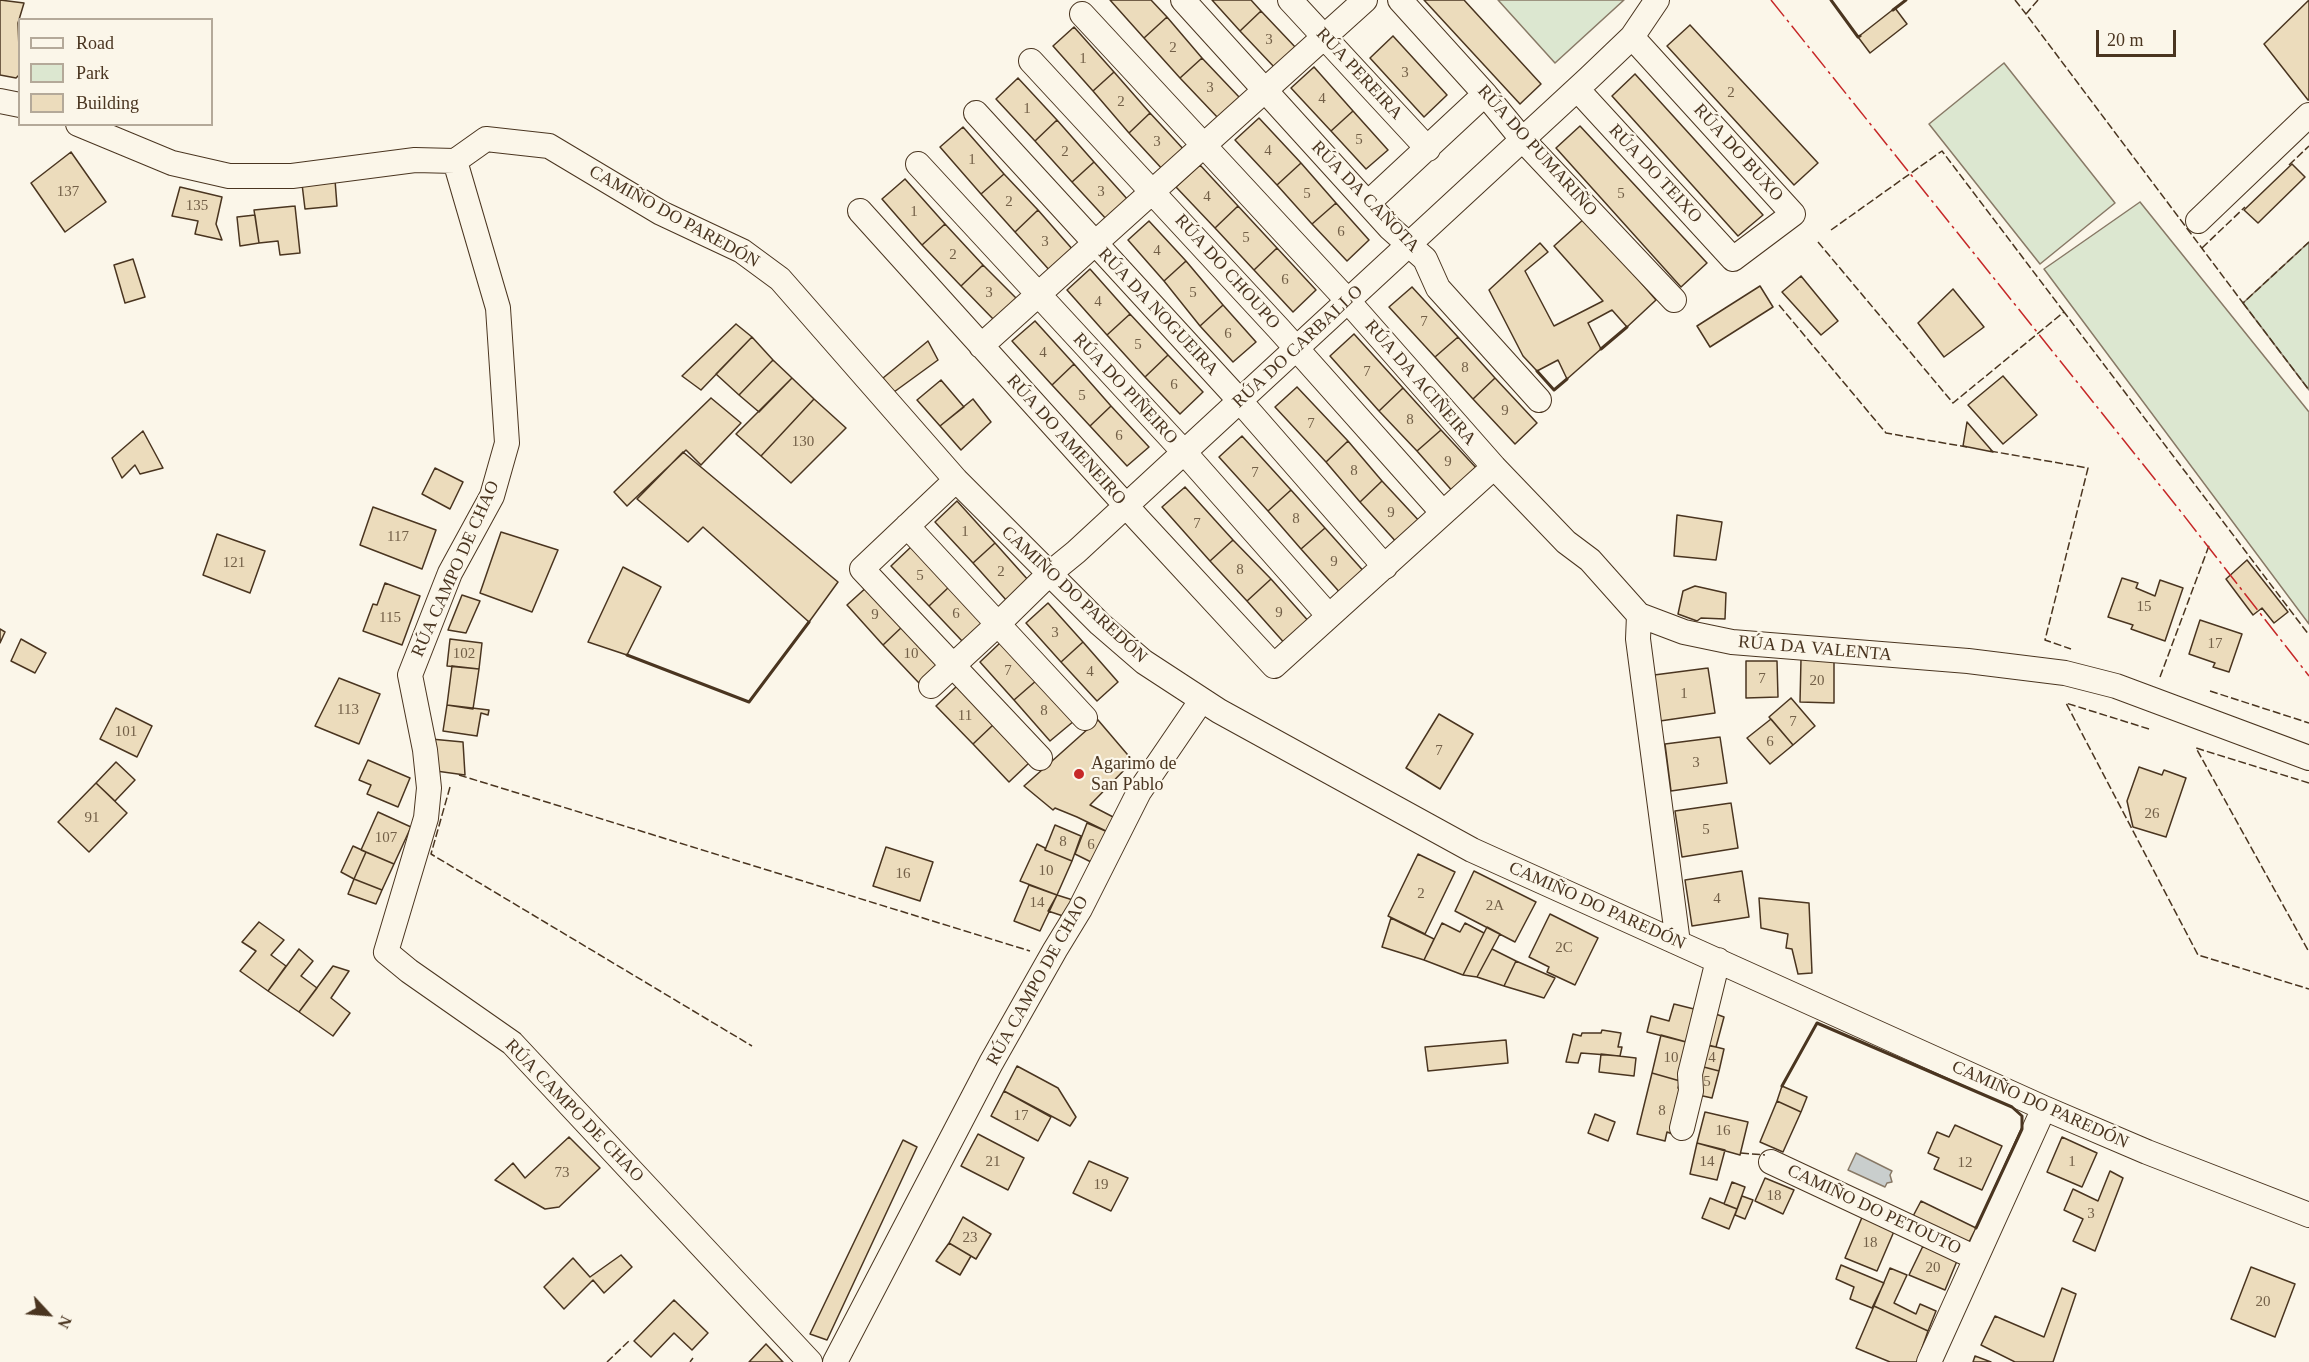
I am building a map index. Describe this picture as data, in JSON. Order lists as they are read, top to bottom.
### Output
{
  "streets": {
    "street": [
      "RÚA PEREIRA",
      "RÚA DO PUMARIÑO",
      "RÚA DO BUXO",
      "RÚA DO TEIXO",
      "RÚA DA CAÑOTA",
      "CAMIÑO DO PAREDÓN",
      "RÚA DO CHOUPO",
      "RÚA DA NOGUEIRA",
      "RÚA DO CARBALLO",
      "RÚA DA ACIÑEIRA",
      "RÚA DO PIÑEIRO",
      "RÚA DO AMENEIRO",
      "RÚA CAMPO DE CHAO",
      "RÚA DA VALENTA",
      "CAMIÑO DO PETOUTO"
    ]
  },
  "crossings": [
    ["RÚA DO PUMARIÑO", "RÚA DO CARBALLO"],
    ["RÚA DO BUXO", "RÚA DO TEIXO"],
    ["RÚA DO BUXO", "RÚA DO CARBALLO"],
    ["RÚA DO TEIXO", "RÚA DO CARBALLO"],
    ["RÚA DA CAÑOTA", "RÚA DO CARBALLO"],
    ["CAMIÑO DO PAREDÓN", "RÚA DO CARBALLO"],
    ["CAMIÑO DO PAREDÓN", "RÚA CAMPO DE CHAO"],
    ["CAMIÑO DO PAREDÓN", "CAMIÑO DO PETOUTO"],
    ["RÚA DO CHOUPO", "RÚA DO CARBALLO"],
    ["RÚA DA NOGUEIRA", "RÚA DO CARBALLO"],
    ["RÚA DO CARBALLO", "RÚA DA ACIÑEIRA"],
    ["RÚA DO CARBALLO", "RÚA DO PIÑEIRO"],
    ["RÚA DO CARBALLO", "RÚA DO AMENEIRO"],
    ["RÚA DA ACIÑEIRA", "RÚA DA VALENTA"],
    ["RÚA DO PIÑEIRO", "RÚA DO AMENEIRO"]
  ],
  "places": ["Agarimo de San Pablo"],
  "house_numbers": [
    "3",
    "2",
    "1",
    "3",
    "3",
    "2",
    "4",
    "2",
    "1",
    "5",
    "3",
    "4",
    "2",
    "1",
    "137",
    "3",
    "5",
    "5",
    "4",
    "2",
    "135",
    "1",
    "6",
    "5",
    "3",
    "4",
    "2",
    "6",
    "3",
    "5",
    "4",
    "7",
    "6",
    "5",
    "4",
    "8",
    "7",
    "6",
    "5",
    "9",
    "8",
    "7",
    "6",
    "130",
    "9",
    "8",
    "7",
    "9",
    "8",
    "7",
    "1",
    "117",
    "9",
    "121",
    "8",
    "2",
    "5",
    "15",
    "9",
    "6",
    "9",
    "115",
    "3",
    "17",
    "102",
    "10",
    "7",
    "4",
    "7",
    "20",
    "1",
    "113",
    "8",
    "11",
    "7",
    "101",
    "6",
    "7",
    "3",
    "26",
    "91",
    "5",
    "107",
    "8",
    "6",
    "10",
    "16",
    "2",
    "4",
    "14",
    "2A",
    "2C",
    "10",
    "4",
    "5",
    "8",
    "17",
    "16",
    "21",
    "14",
    "1",
    "12",
    "73",
    "19",
    "18",
    "3",
    "23",
    "18",
    "20",
    "20"
  ],
  "legend": ["Road", "Park", "Building"],
  "scale_bar": "20 m",
  "north": "bottom right"
}
